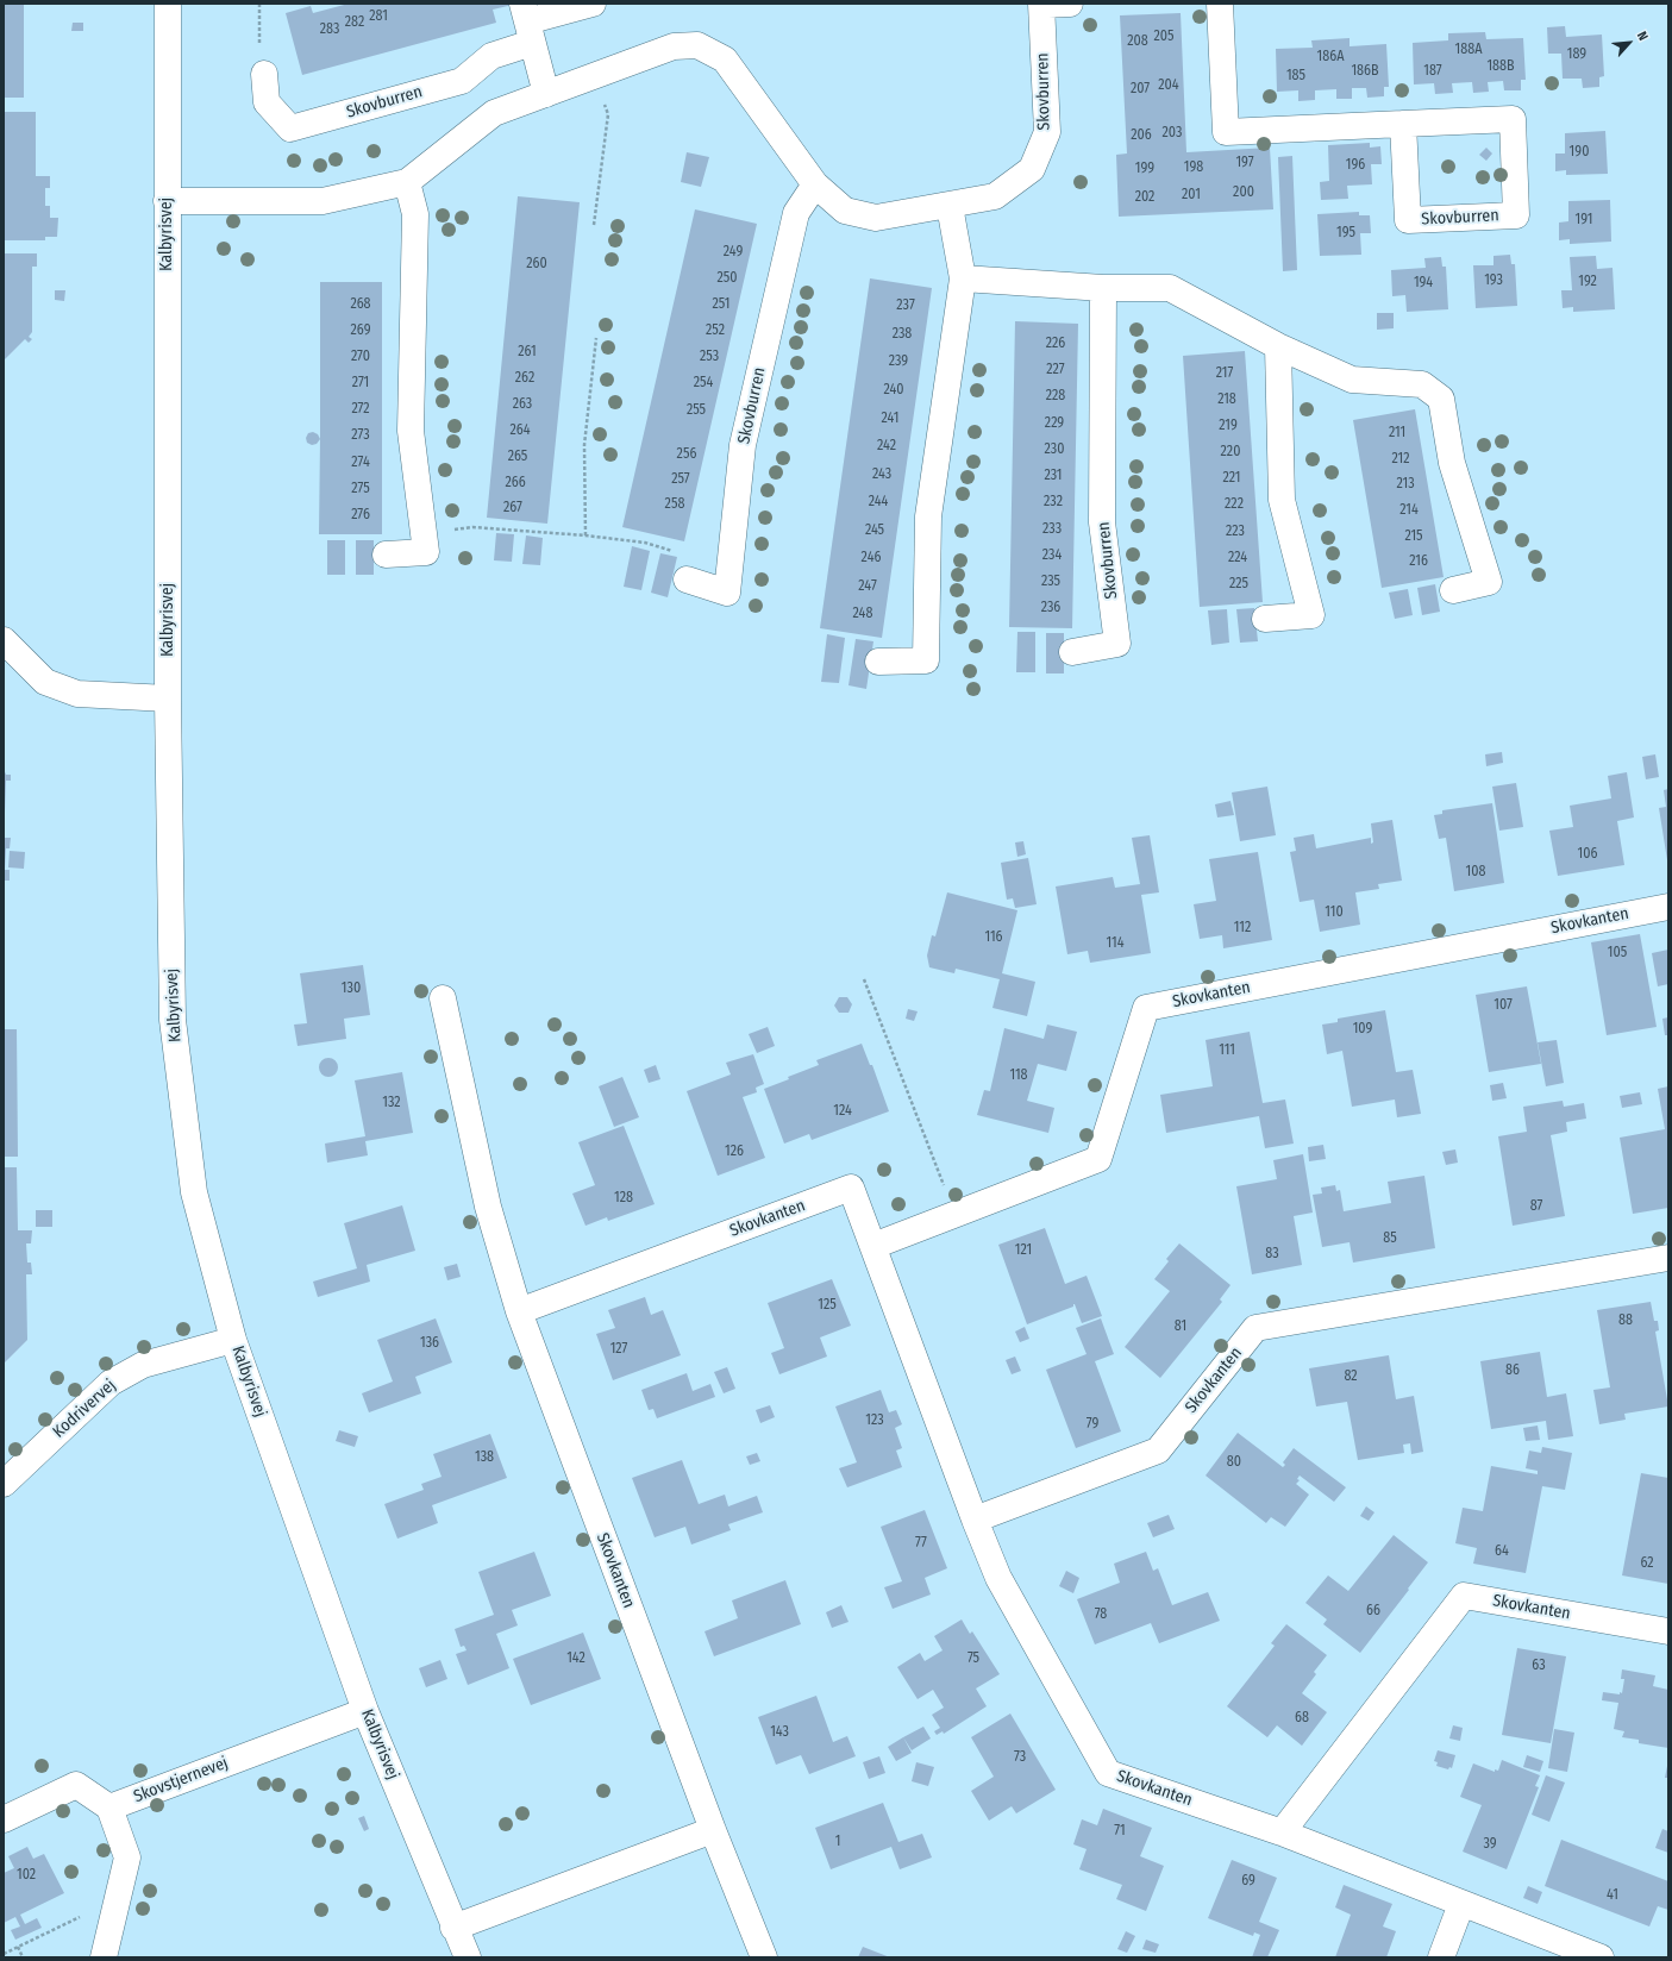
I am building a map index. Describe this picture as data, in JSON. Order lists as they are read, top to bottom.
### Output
{
  "streets": {
    "street": [
      "Skovburren",
      "Kalbyrisvej",
      "Skovkanten",
      "Kodrivervej",
      "Skovstjernevej"
    ]
  },
  "crossings": [
    ["Skovburren", "Kalbyrisvej"],
    ["Kalbyrisvej", "Kodrivervej"],
    ["Kalbyrisvej", "Skovstjernevej"]
  ],
  "house_numbers": [
    "281",
    "282",
    "283",
    "205",
    "208",
    "188A",
    "189",
    "186A",
    "188B",
    "186B",
    "187",
    "185",
    "204",
    "207",
    "203",
    "206",
    "190",
    "197",
    "196",
    "198",
    "199",
    "200",
    "201",
    "202",
    "191",
    "195",
    "249",
    "260",
    "250",
    "193",
    "192",
    "194",
    "268",
    "251",
    "237",
    "269",
    "252",
    "238",
    "226",
    "261",
    "270",
    "253",
    "239",
    "227",
    "217",
    "262",
    "271",
    "254",
    "240",
    "228",
    "218",
    "263",
    "272",
    "255",
    "241",
    "229",
    "219",
    "264",
    "211",
    "273",
    "242",
    "230",
    "220",
    "256",
    "265",
    "212",
    "274",
    "243",
    "231",
    "221",
    "257",
    "266",
    "213",
    "275",
    "244",
    "232",
    "258",
    "222",
    "267",
    "214",
    "276",
    "233",
    "245",
    "223",
    "215",
    "234",
    "246",
    "224",
    "216",
    "235",
    "225",
    "247",
    "236",
    "248",
    "106",
    "108",
    "110",
    "112",
    "116",
    "114",
    "105",
    "130",
    "107",
    "109",
    "111",
    "118",
    "132",
    "124",
    "126",
    "128",
    "87",
    "85",
    "121",
    "83",
    "125",
    "88",
    "81",
    "136",
    "127",
    "86",
    "82",
    "123",
    "79",
    "138",
    "80",
    "77",
    "64",
    "62",
    "66",
    "78",
    "142",
    "75",
    "63",
    "68",
    "143",
    "73",
    "71",
    "1",
    "39",
    "102",
    "69",
    "41"
  ],
  "north": "top right"
}
